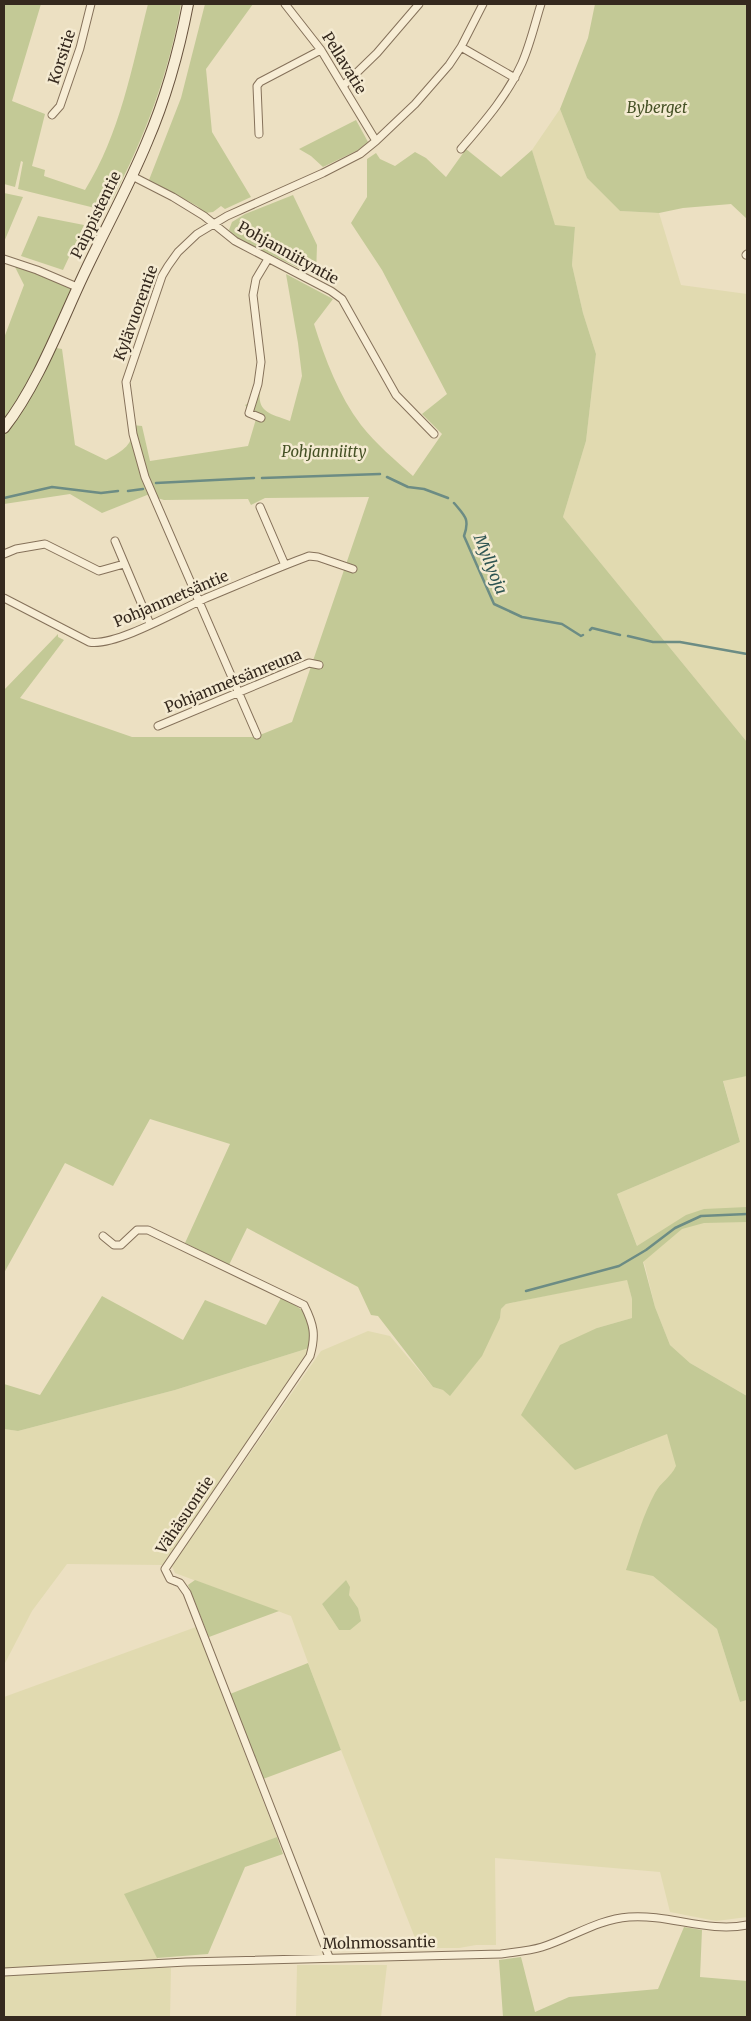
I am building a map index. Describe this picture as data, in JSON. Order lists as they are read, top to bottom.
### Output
{
  "streets": {
    "street": [
      "Korsitie",
      "Pellavatie",
      "Paippistentie",
      "Pohjanniityntie",
      "Kylävuorentie",
      "Pohjanmetsäntie",
      "Pohjanmetsänreuna",
      "Vähäsuontie",
      "Molnmossantie"
    ]
  },
  "crossings": [
    ["Pellavatie", "Kylävuorentie"],
    ["Paippistentie", "Pohjanniityntie"],
    ["Pohjanniityntie", "Kylävuorentie"],
    ["Kylävuorentie", "Pohjanmetsäntie"],
    ["Kylävuorentie", "Pohjanmetsänreuna"],
    ["Vähäsuontie", "Molnmossantie"]
  ],
  "water": ["Myllyoja"],
  "parks": ["Byberget", "Pohjanniitty"]
}
